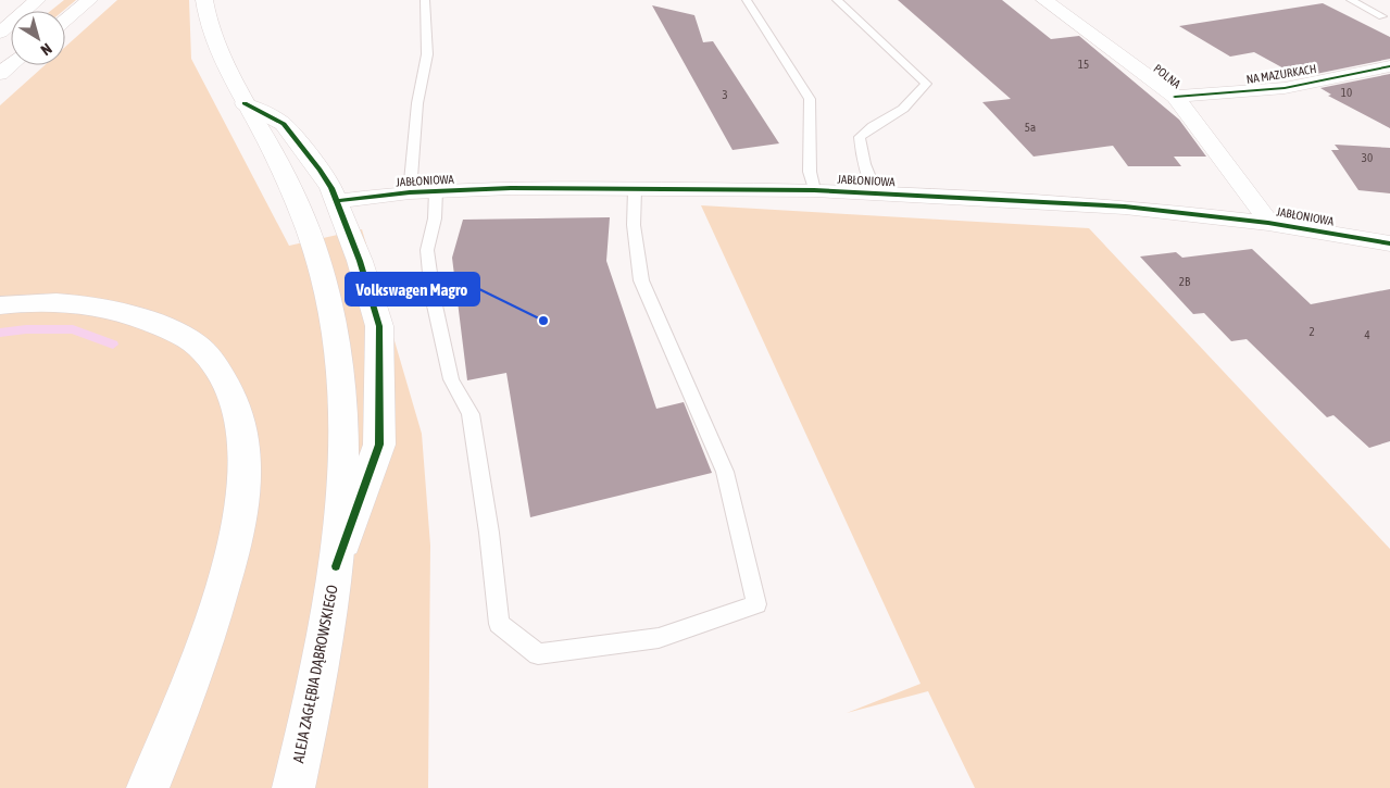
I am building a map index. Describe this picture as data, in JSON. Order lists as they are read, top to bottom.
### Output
{
  "streets": {
    "street": [
      "NA MAZURKACH",
      "POLNA",
      "JABŁONIOWA",
      "ALEJA ZAGŁĘBIA DĄBROWSKIEGO"
    ]
  },
  "crossings": [
    ["NA MAZURKACH", "POLNA"],
    ["POLNA", "JABŁONIOWA"]
  ],
  "places": ["Volkswagen Magro"],
  "house_numbers": [
    "15",
    "10",
    "3",
    "5a",
    "30",
    "2B",
    "2",
    "4"
  ],
  "north": "bottom right"
}
